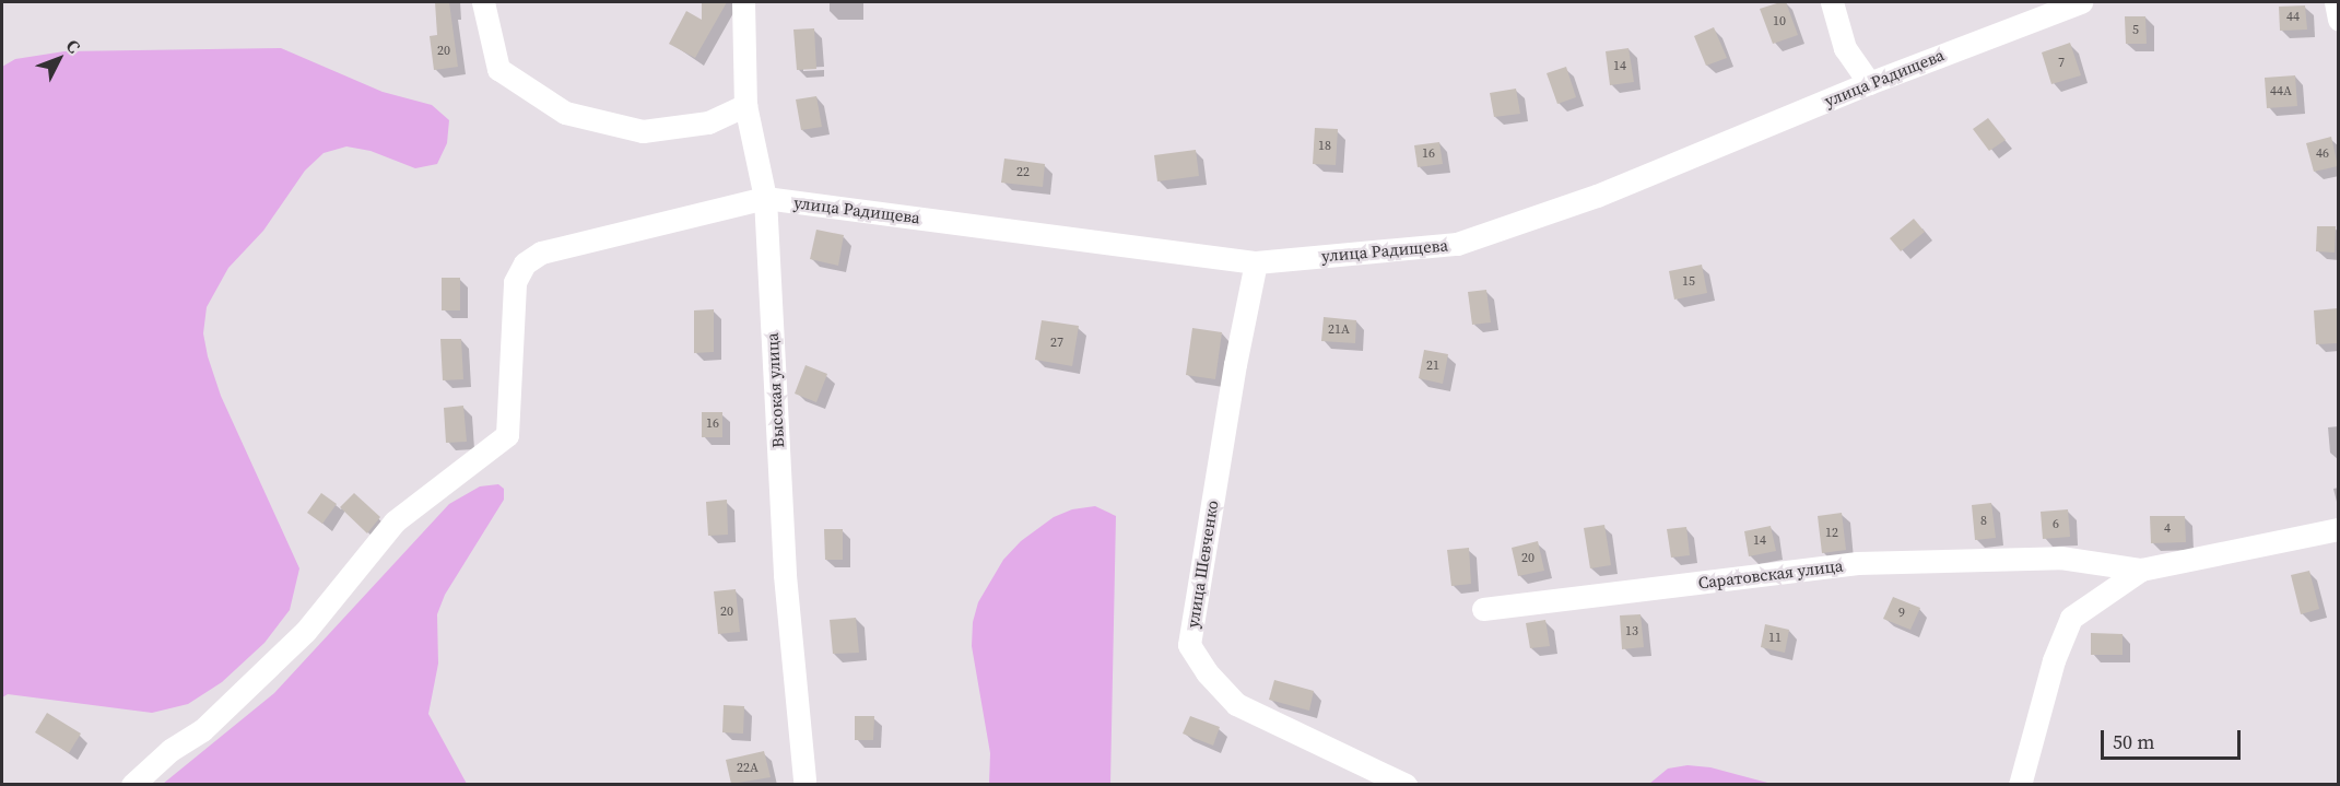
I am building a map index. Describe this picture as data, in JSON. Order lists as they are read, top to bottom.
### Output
{
  "streets": {
    "street": [
      "улица Радищева",
      "Высокая улица",
      "улица Шевченко",
      "Саратовская улица"
    ]
  },
  "crossings": [
    ["улица Радищева", "Высокая улица"],
    ["улица Радищева", "улица Шевченко"]
  ],
  "house_numbers": [
    "44",
    "10",
    "5",
    "20",
    "7",
    "14",
    "44А",
    "18",
    "16",
    "46",
    "22",
    "15",
    "21А",
    "27",
    "21",
    "16",
    "8",
    "6",
    "4",
    "12",
    "14",
    "20",
    "20",
    "9",
    "13",
    "11",
    "22А"
  ],
  "scale_bar": "50 m",
  "north": "top right"
}
